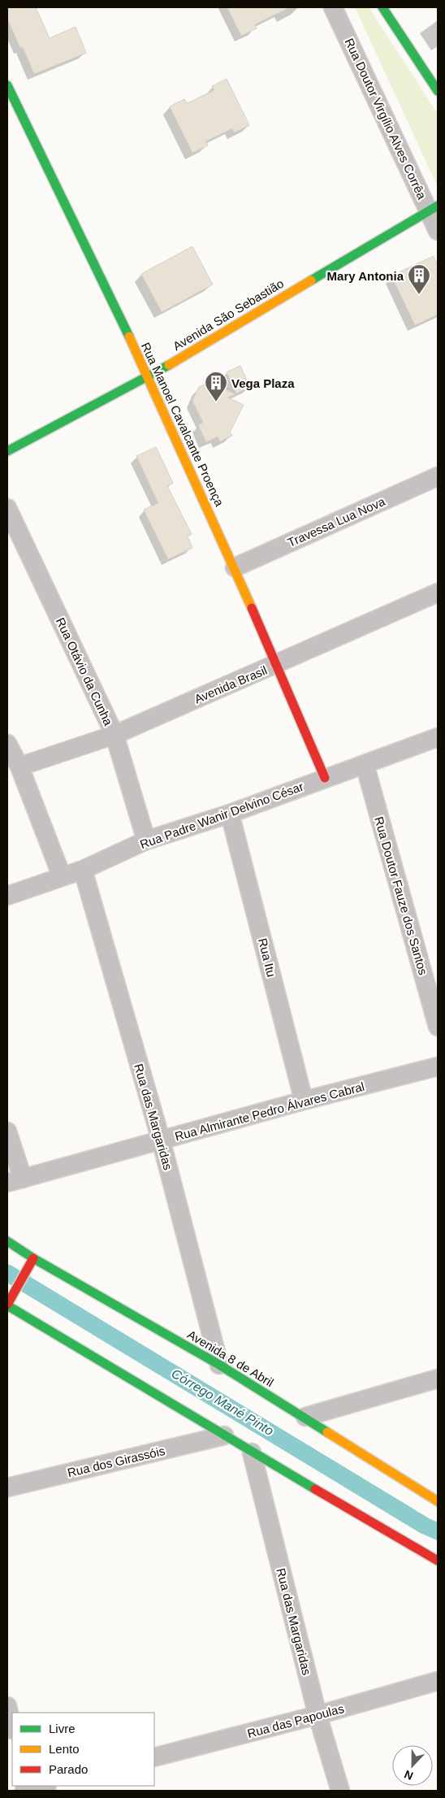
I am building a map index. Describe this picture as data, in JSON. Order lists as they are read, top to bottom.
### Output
{
  "streets": {
    "street": [
      "Rua Doutor Virgílio Alves Corrêa",
      "Avenida São Sebastião",
      "Rua Manoel Cavalcante Proença",
      "Travessa Lua Nova",
      "Rua Otávio da Cunha",
      "Avenida Brasil",
      "Rua Padre Wanir Delvino César",
      "Rua Doutor Fauze dos Santos",
      "Rua Itu",
      "Rua Almirante Pedro Álvares Cabral",
      "Rua das Margaridas",
      "Avenida 8 de Abril",
      "Rua dos Girassóis",
      "Rua das Papoulas"
    ]
  },
  "crossings": [
    ["Rua Doutor Virgílio Alves Corrêa", "Avenida São Sebastião"],
    ["Avenida São Sebastião", "Rua Manoel Cavalcante Proença"],
    ["Rua Manoel Cavalcante Proença", "Travessa Lua Nova"],
    ["Rua Manoel Cavalcante Proença", "Avenida Brasil"],
    ["Rua Manoel Cavalcante Proença", "Rua Padre Wanir Delvino César"],
    ["Rua Otávio da Cunha", "Avenida Brasil"],
    ["Rua Otávio da Cunha", "Rua Padre Wanir Delvino César"],
    ["Rua Padre Wanir Delvino César", "Rua Doutor Fauze dos Santos"],
    ["Rua Padre Wanir Delvino César", "Rua Itu"],
    ["Rua Padre Wanir Delvino César", "Rua das Margaridas"],
    ["Rua Itu", "Rua Almirante Pedro Álvares Cabral"],
    ["Rua Almirante Pedro Álvares Cabral", "Rua das Margaridas"],
    ["Rua das Margaridas", "Avenida 8 de Abril"],
    ["Rua das Margaridas", "Rua das Papoulas"]
  ],
  "water": ["Córrego Mané Pinto"],
  "places": {
    "building": ["Mary Antonia", "Vega Plaza"]
  },
  "legend": ["Livre", "Lento", "Parado"],
  "north": "bottom"
}
